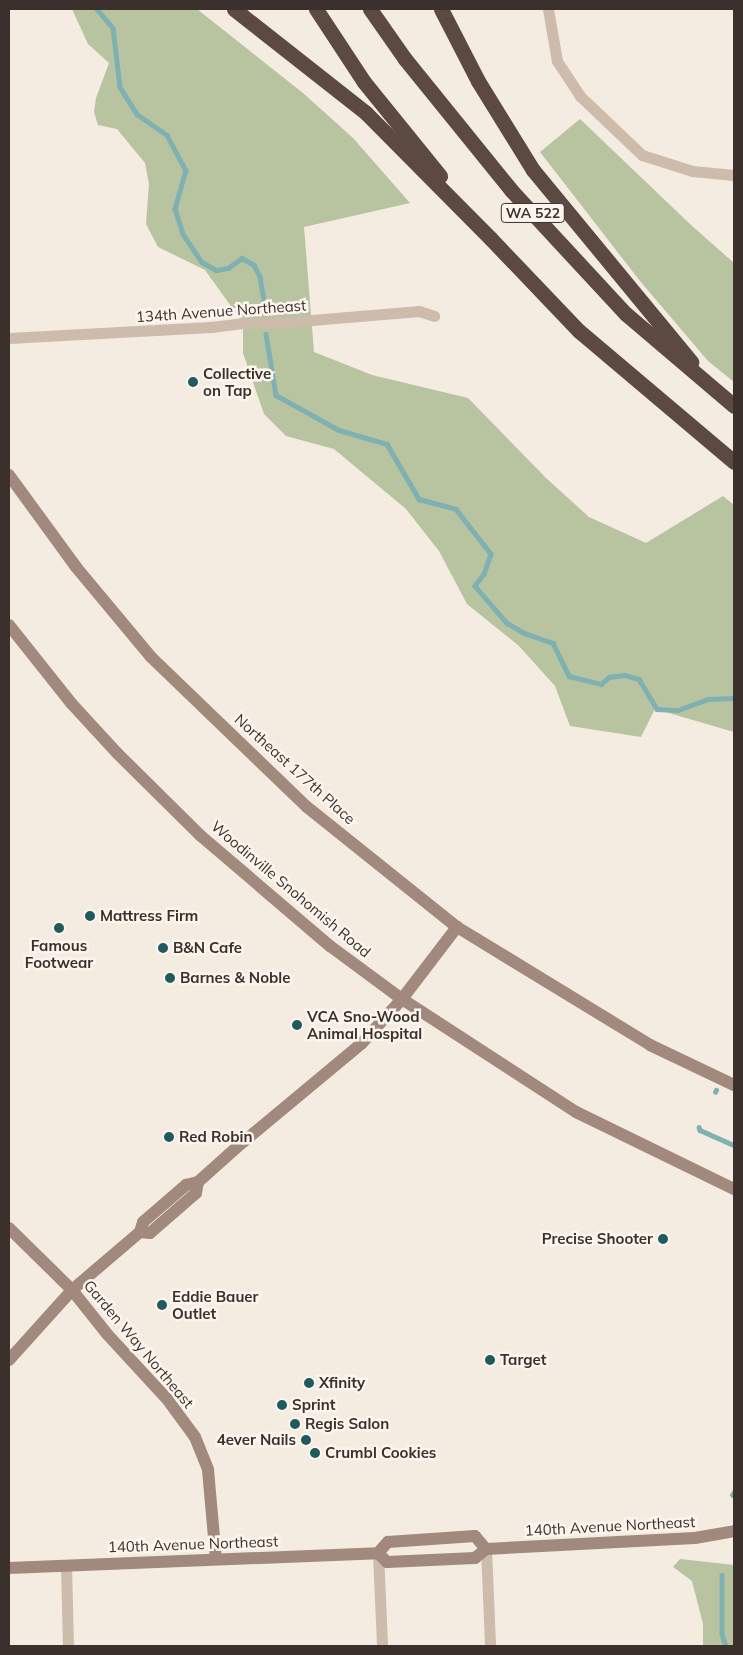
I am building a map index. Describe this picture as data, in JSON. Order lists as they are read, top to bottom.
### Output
{
  "streets": {
    "highway": ["WA 522"],
    "street": [
      "134th Avenue Northeast",
      "Northeast 177th Place",
      "Woodinville Snohomish Road",
      "Garden Way Northeast",
      "140th Avenue Northeast"
    ]
  },
  "crossings": [
    ["Garden Way Northeast", "140th Avenue Northeast"]
  ],
  "places": [
    "Collective on Tap",
    "Mattress Firm",
    "Famous Footwear",
    "B&N Cafe",
    "Barnes & Noble",
    "VCA Sno-Wood Animal Hospital",
    "Red Robin",
    "Precise Shooter",
    "Eddie Bauer Outlet",
    "Target",
    "Xfinity",
    "Sprint",
    "Regis Salon",
    "4ever Nails",
    "Crumbl Cookies"
  ]
}
